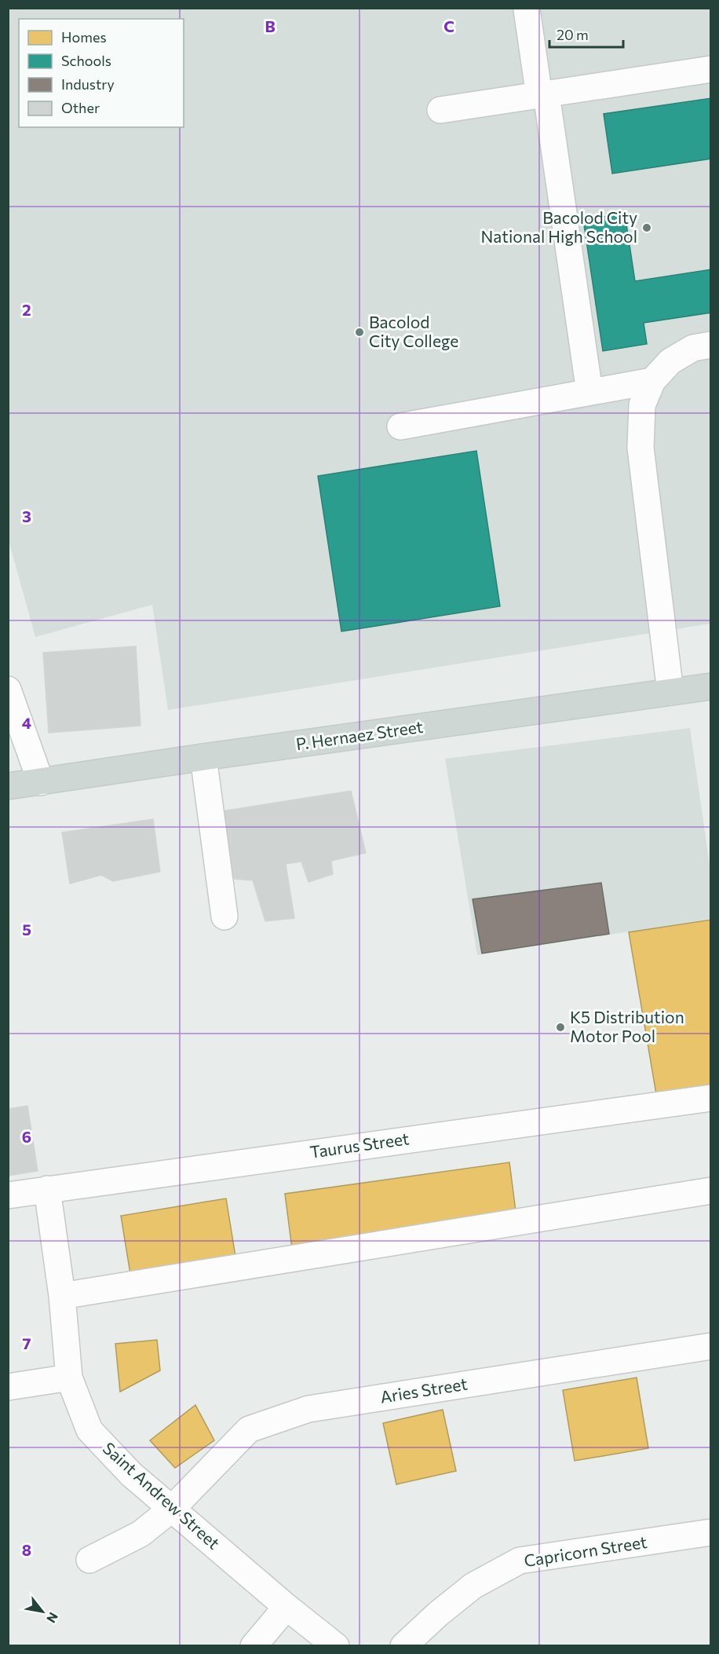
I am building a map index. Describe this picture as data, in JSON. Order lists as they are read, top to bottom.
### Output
{
  "streets": {
    "main road": ["P. Hernaez Street"],
    "street": [
      "Taurus Street",
      "Aries Street",
      "Saint Andrew Street",
      "Capricorn Street"
    ]
  },
  "crossings": [
    ["Taurus Street", "Saint Andrew Street"],
    ["Aries Street", "Saint Andrew Street"]
  ],
  "places": ["Bacolod City National High School", "Bacolod City College", "K5 Distribution Motor Pool"],
  "legend": [
    "Homes",
    "Schools",
    "Industry",
    "Other"
  ],
  "scale_bar": "20 m",
  "north": "bottom right",
  "grid": {
    "columns": ["B", "C"],
    "rows": [
      "2",
      "3",
      "4",
      "5",
      "6",
      "7",
      "8"
    ]
  }
}
